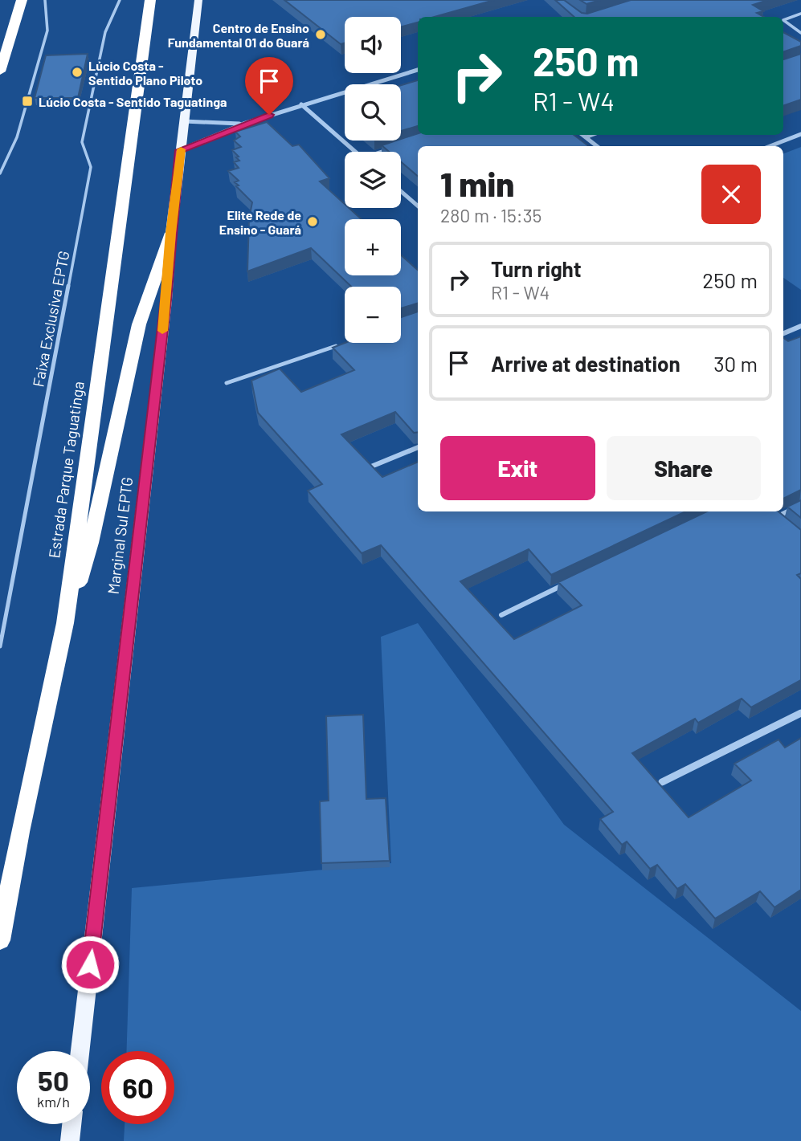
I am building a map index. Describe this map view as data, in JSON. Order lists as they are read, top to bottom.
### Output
{
  "streets": {
    "highway": ["Estrada Parque Taguatinga"],
    "main road": ["Marginal Sul EPTG"],
    "lane": ["Faixa Exclusiva EPTG"]
  },
  "places": {
    "other": ["Centro de Ensino Fundamental 01 do Guará", "Lúcio Costa - Sentido Plano Piloto", "Elite Rede de Ensino - Guará"],
    "transit": ["Lúcio Costa - Sentido Taguatinga"]
  },
  "page": {
    "map_buttons": ["+", "−"],
    "turn": ["250 m", "R1 - W4"],
    "heading": ["1 min", "280 m · 15:35"],
    "list": [
      {
        "name": "Turn right",
        "note": "R1 - W4",
        "value": "250 m"
      },
      {
        "name": "Arrive at destination",
        "value": "30 m"
      }
    ],
    "buttons": ["Exit", "Share"],
    "speed": "50 km/h",
    "limit": "60"
  }
}
